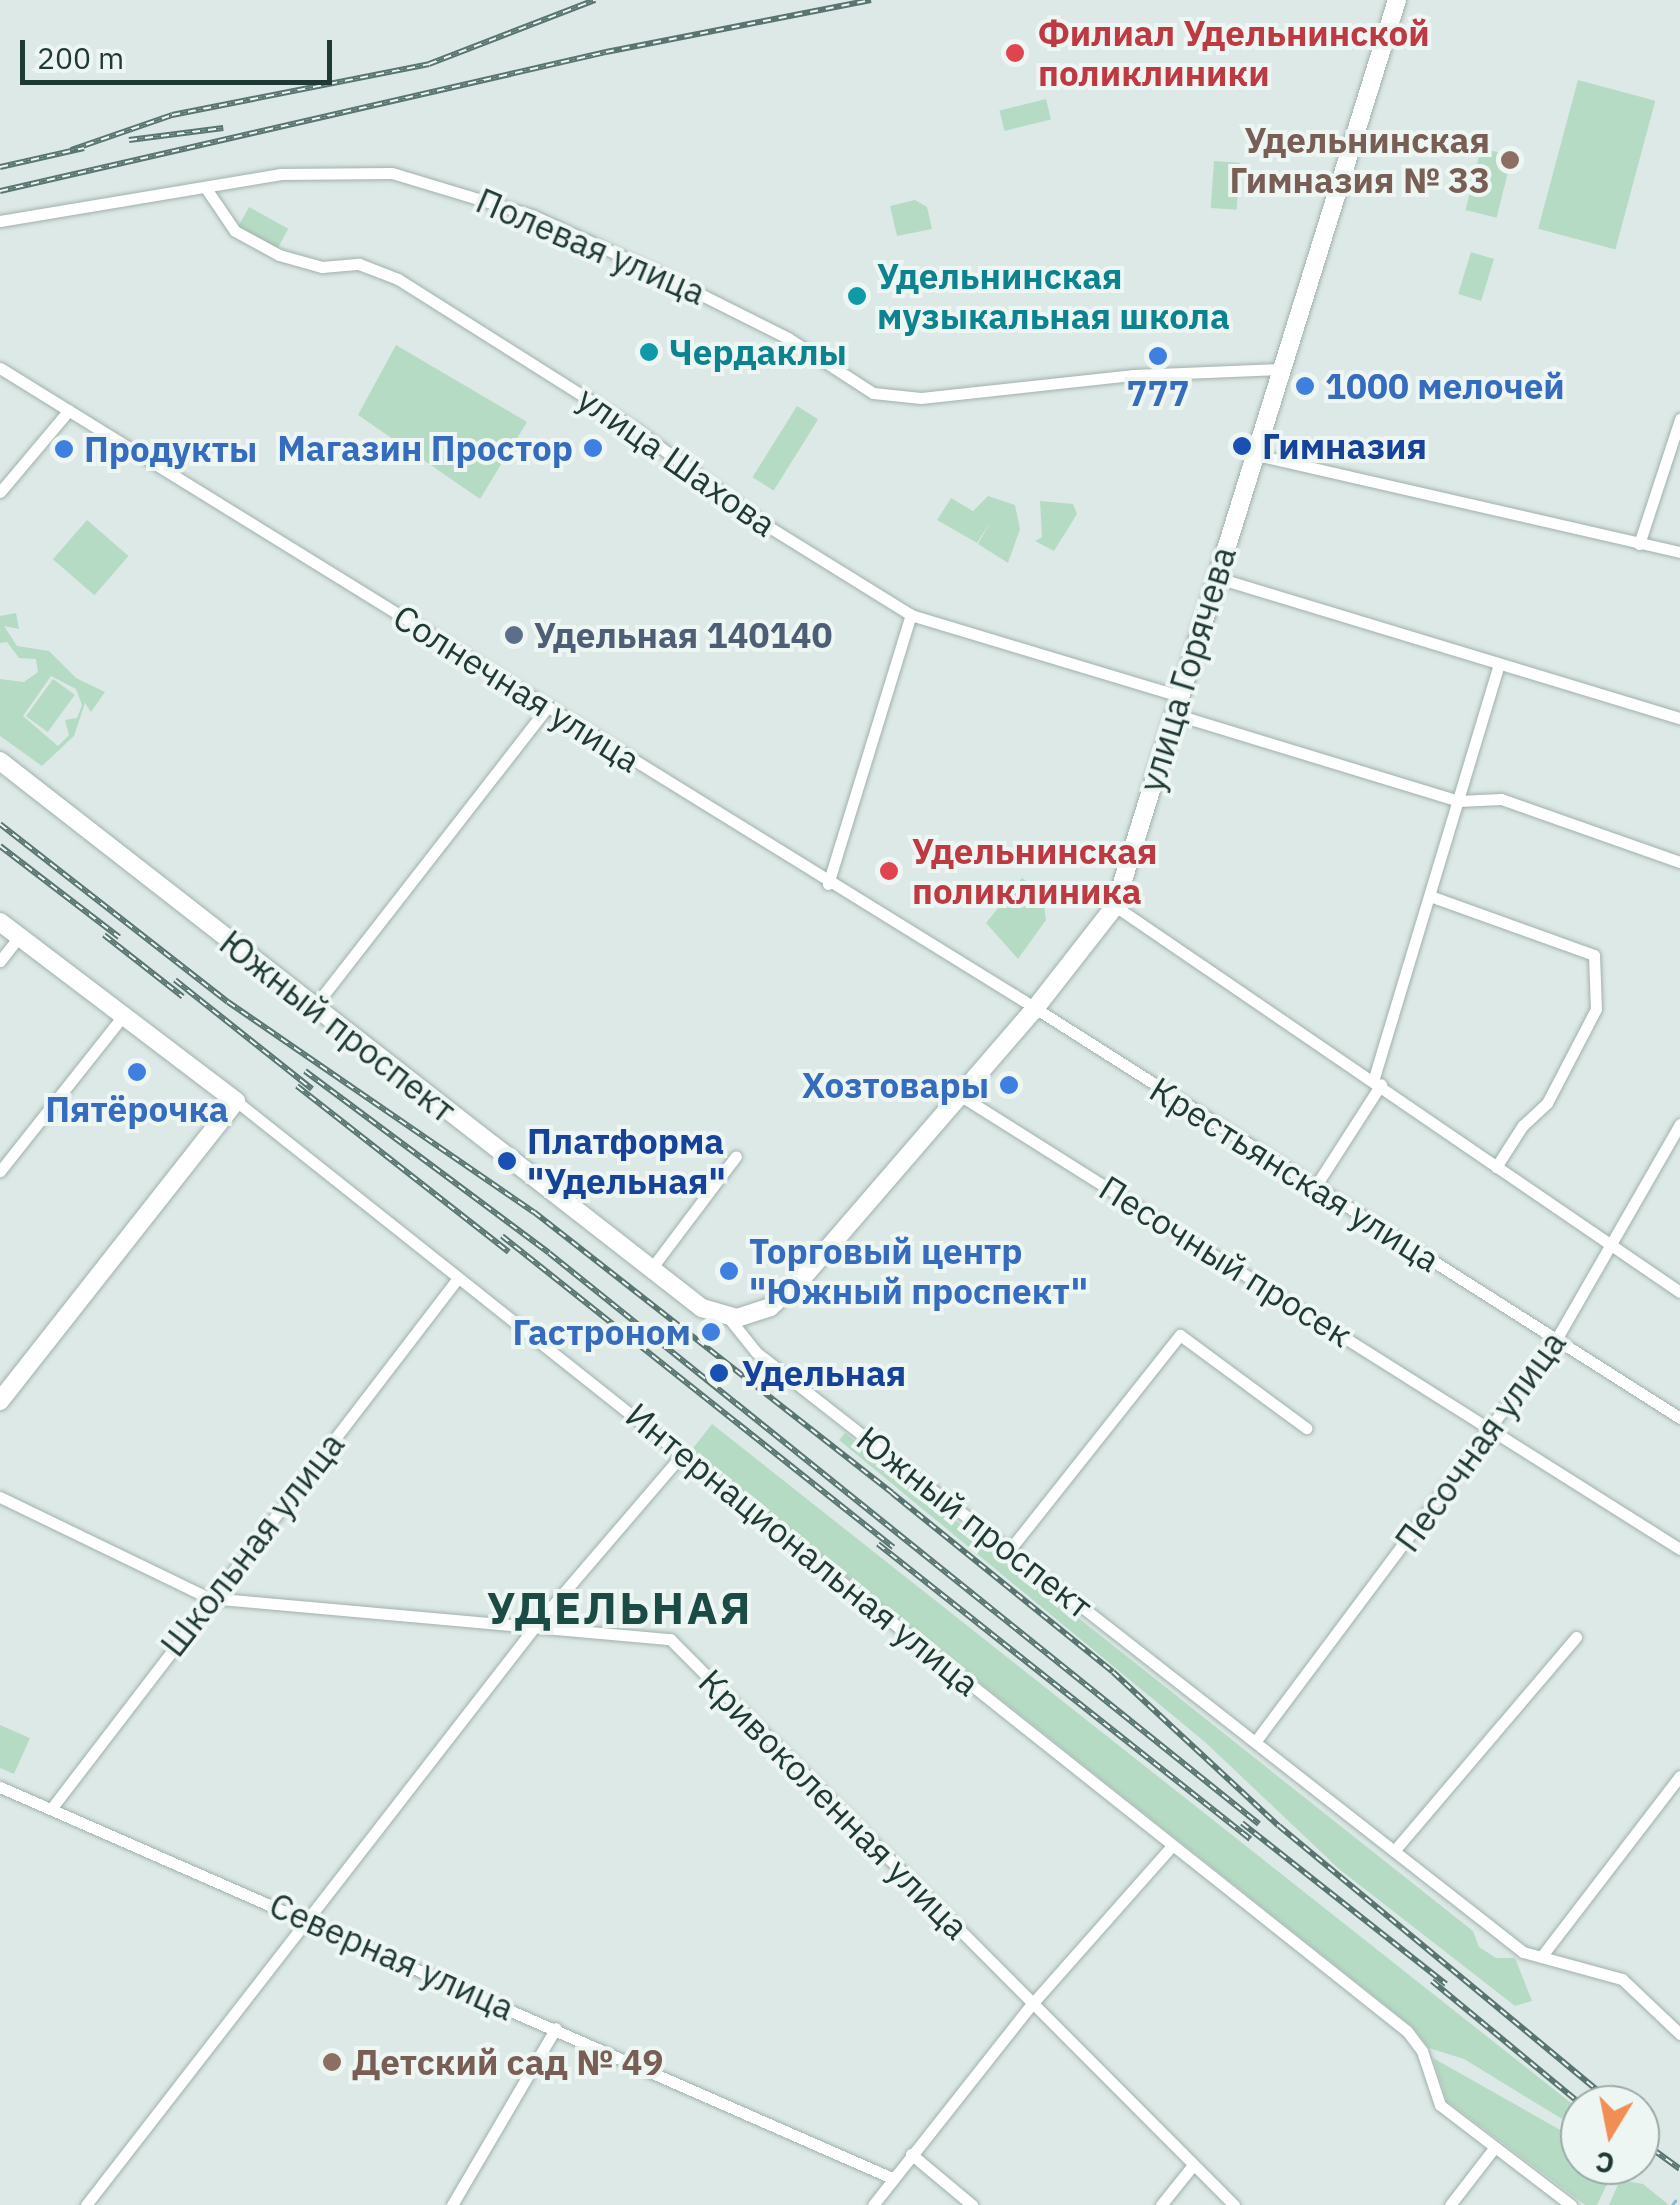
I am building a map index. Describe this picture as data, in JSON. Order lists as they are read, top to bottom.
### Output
{
  "streets": {
    "main road": ["улица Горячева", "Южный проспект", "Интернациональная улица"],
    "street": [
      "Полевая улица",
      "улица Шахова",
      "Солнечная улица",
      "Крестьянская улица",
      "Песочный просек",
      "Песочная улица",
      "Школьная улица",
      "Кривоколенная улица",
      "Северная улица"
    ]
  },
  "crossings": [
    ["Полевая улица", "улица Шахова"],
    ["Полевая улица", "улица Горячева"],
    ["улица Шахова", "улица Горячева"],
    ["улица Горячева", "Солнечная улица"],
    ["улица Горячева", "Южный проспект"],
    ["улица Горячева", "Крестьянская улица"],
    ["улица Горячева", "Песочный просек"],
    ["Солнечная улица", "Крестьянская улица"],
    ["Южный проспект", "Песочная улица"],
    ["Крестьянская улица", "Песочная улица"],
    ["Песочный просек", "Песочная улица"],
    ["Школьная улица", "Интернациональная улица"],
    ["Школьная улица", "Кривоколенная улица"],
    ["Школьная улица", "Северная улица"]
  ],
  "districts": ["УДЕЛЬНАЯ"],
  "places": [
    "Филиал Удельнинской поликлиники",
    "Удельнинская Гимназия № 33",
    "Удельнинская музыкальная школа",
    "Чердаклы",
    "777",
    "1000 мелочей",
    "Гимназия",
    "Магазин Простор",
    "Продукты",
    "Удельная 140140",
    "Удельнинская поликлиника",
    "Пятёрочка",
    "Хозтовары",
    "Платформа \"Удельная\"",
    "Торговый центр \"Южный проспект\"",
    "Гастроном",
    "Удельная",
    "Детский сад № 49"
  ],
  "scale_bar": "200 m",
  "north": "bottom"
}
